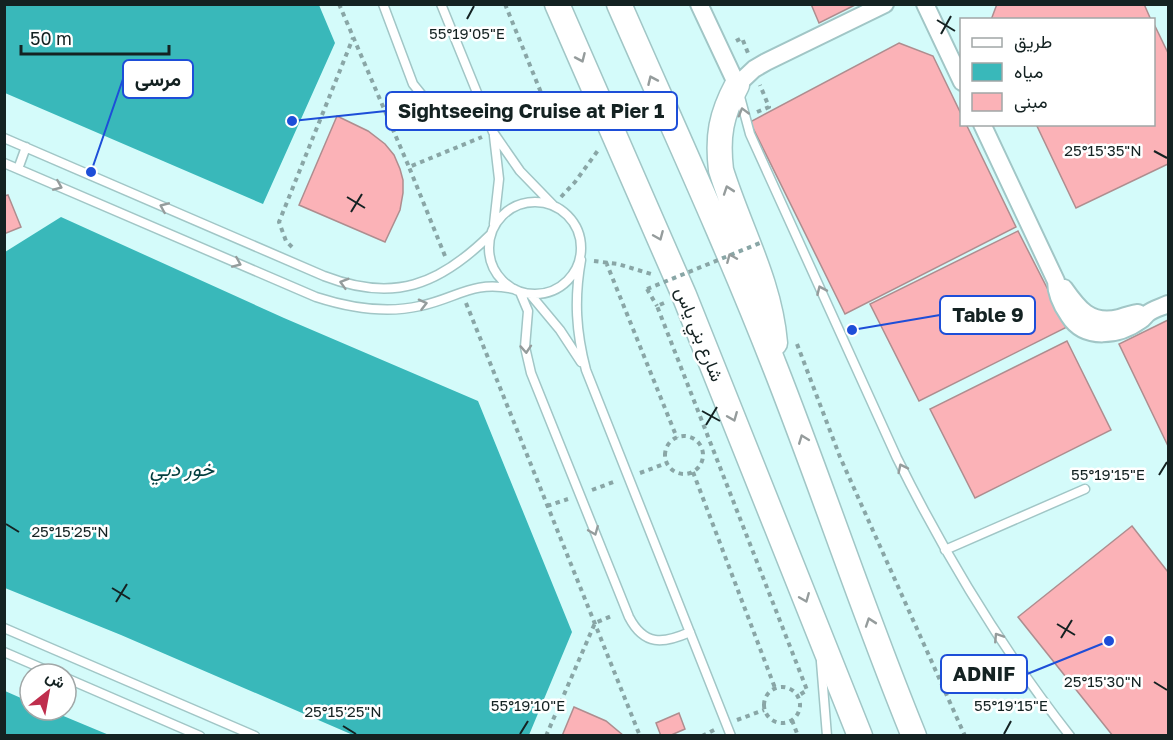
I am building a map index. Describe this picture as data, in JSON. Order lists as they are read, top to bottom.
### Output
{
  "streets": {
    "main road": ["شارع بني ياس"]
  },
  "water": ["خور دبي"],
  "places": [
    "Sightseeing Cruise at Pier 1",
    "مرسی",
    "Table 9",
    "ADNIF"
  ],
  "legend": ["طريق", "مياه", "مبنى"],
  "scale_bar": "50 m",
  "north": "top right",
  "coordinates": [
    "55°19'05\"E",
    "25°15'35\"N",
    "55°19'15\"E",
    "25°15'25\"N",
    "25°15'30\"N",
    "55°19'10\"E"
  ]
}
